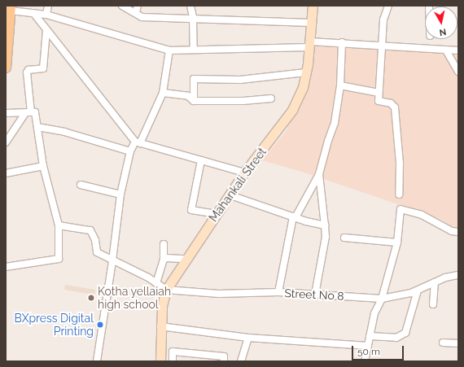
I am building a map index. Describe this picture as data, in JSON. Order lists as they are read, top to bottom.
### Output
{
  "streets": {
    "street": ["Mahankali Street", "Street No 8"]
  },
  "crossings": [
    ["Mahankali Street", "Street No 8"]
  ],
  "places": ["Kotha yellaiah high school", "BXpress Digital Printing"],
  "scale_bar": "50 m",
  "north": "bottom"
}
